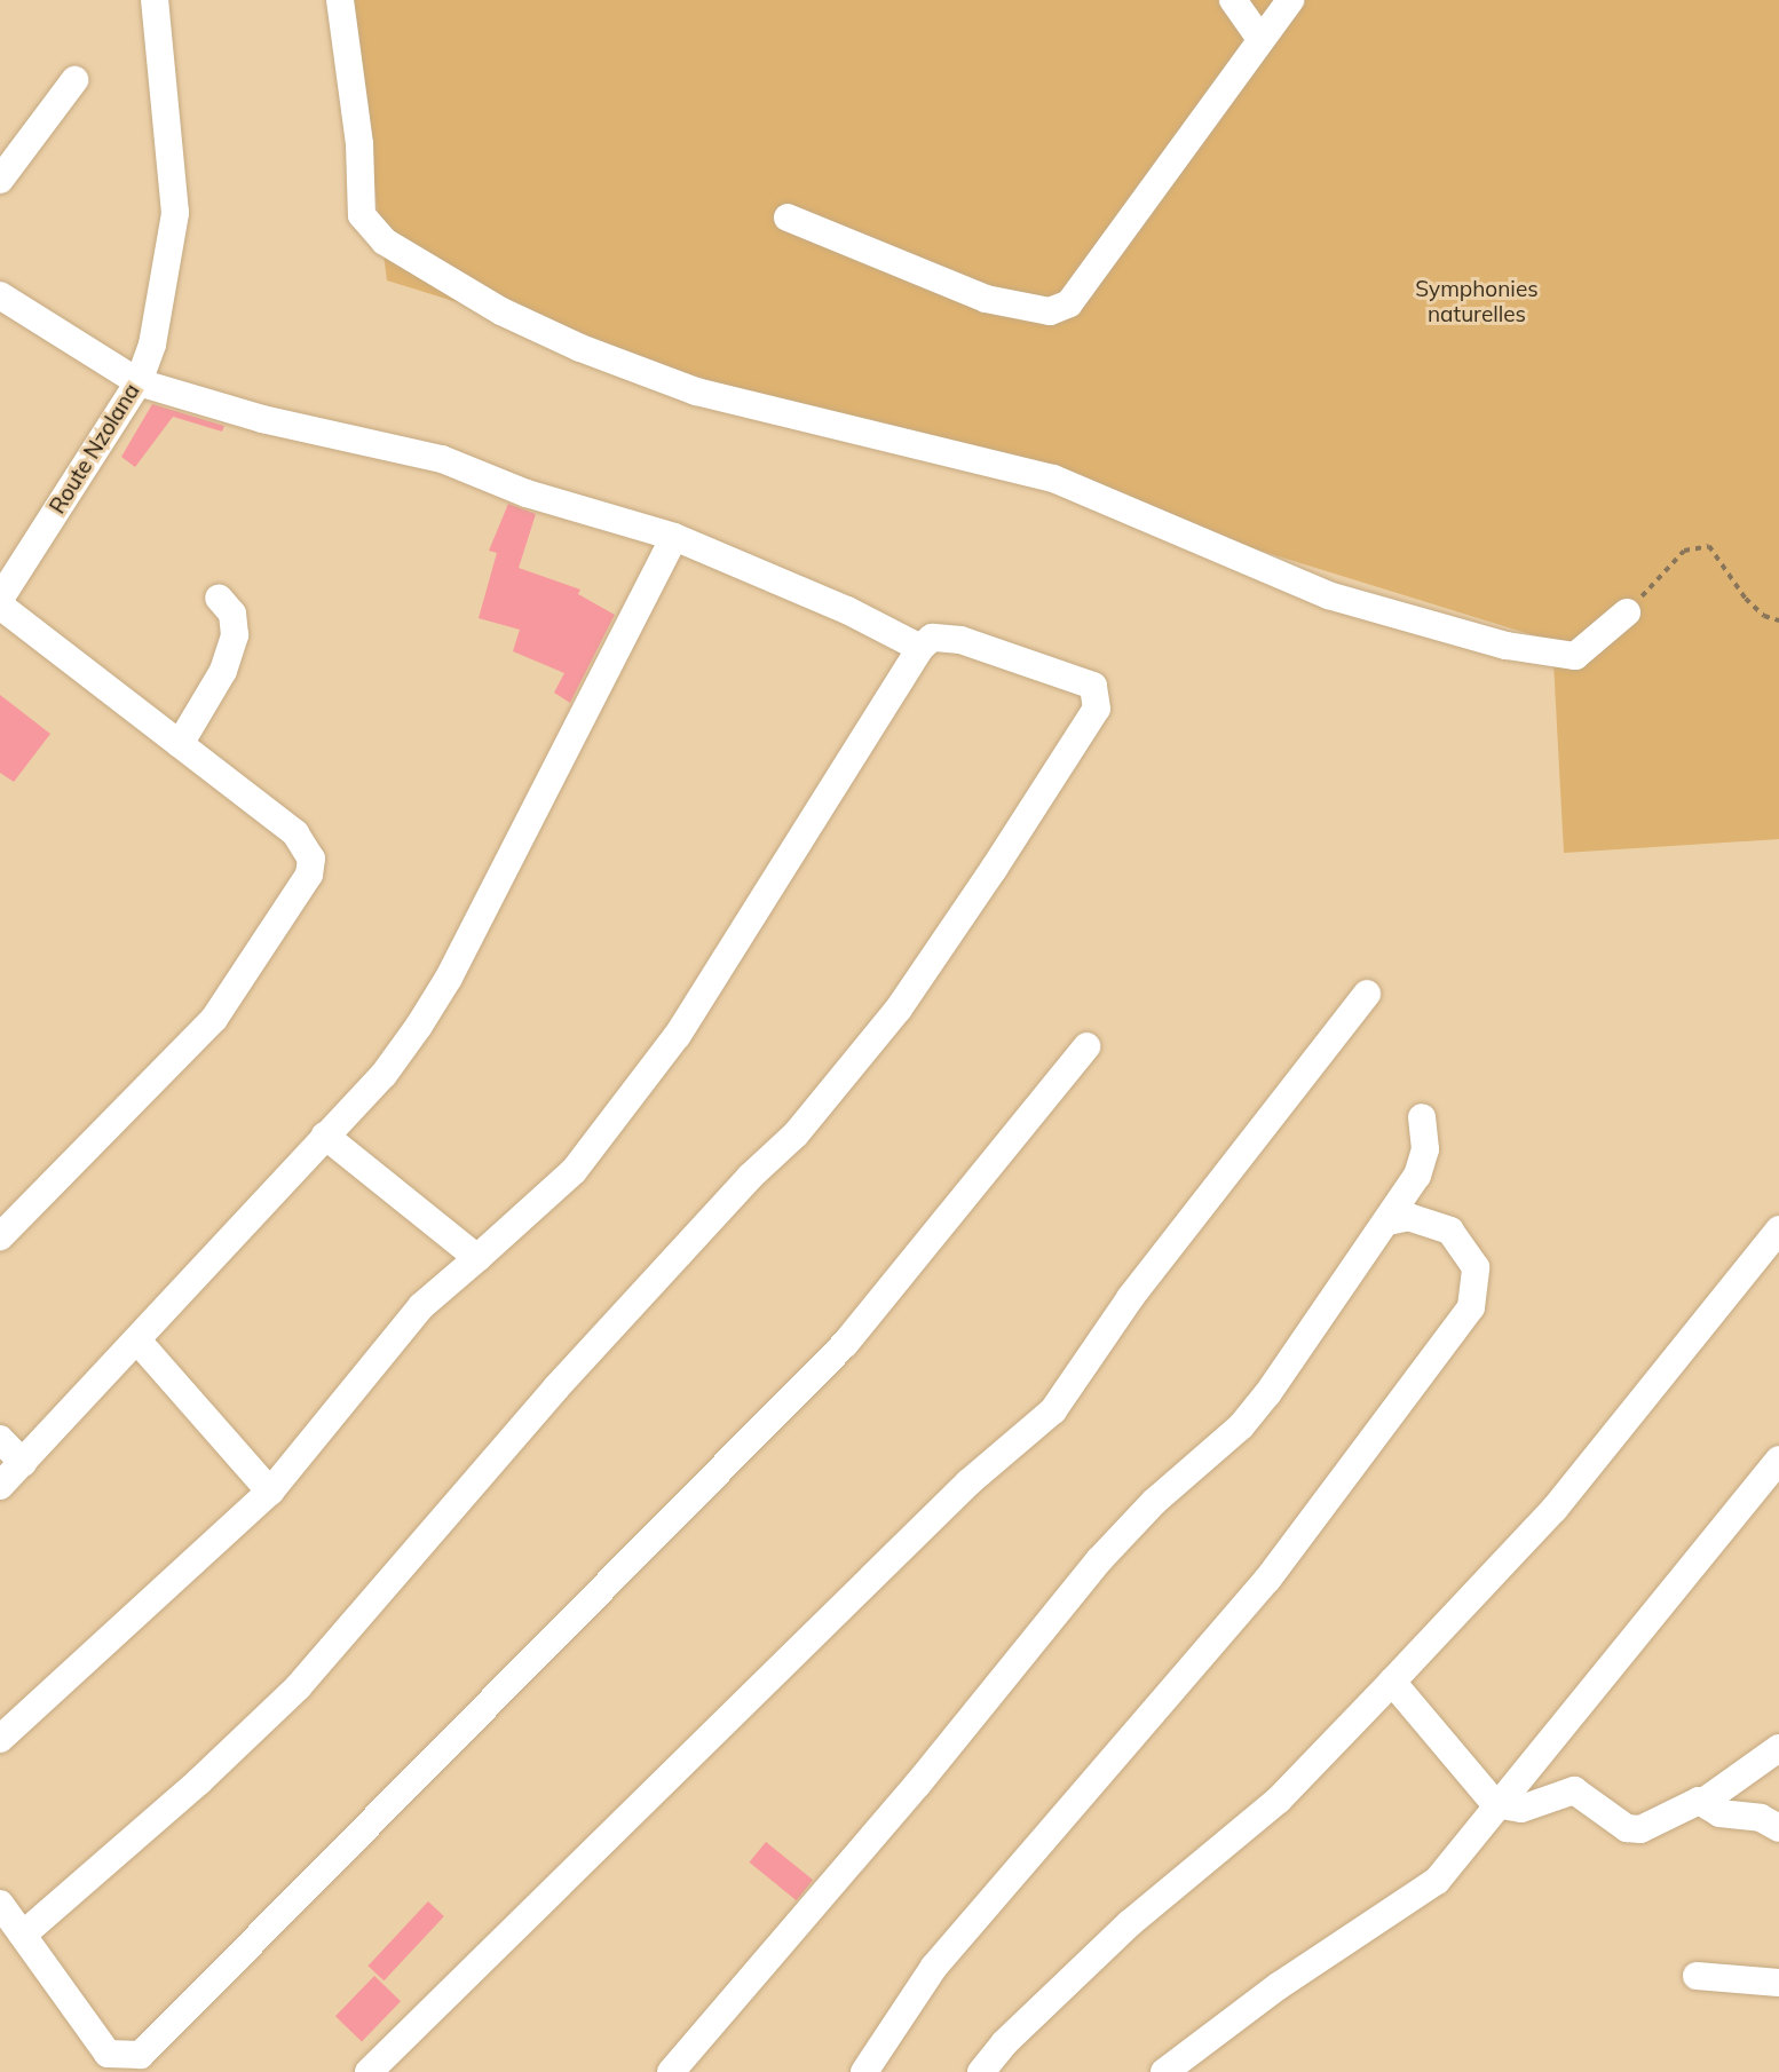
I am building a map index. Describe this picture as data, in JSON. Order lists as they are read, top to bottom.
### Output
{
  "streets": {
    "street": ["Route Nzolana"]
  },
  "parks": ["Symphonies naturelles"]
}
